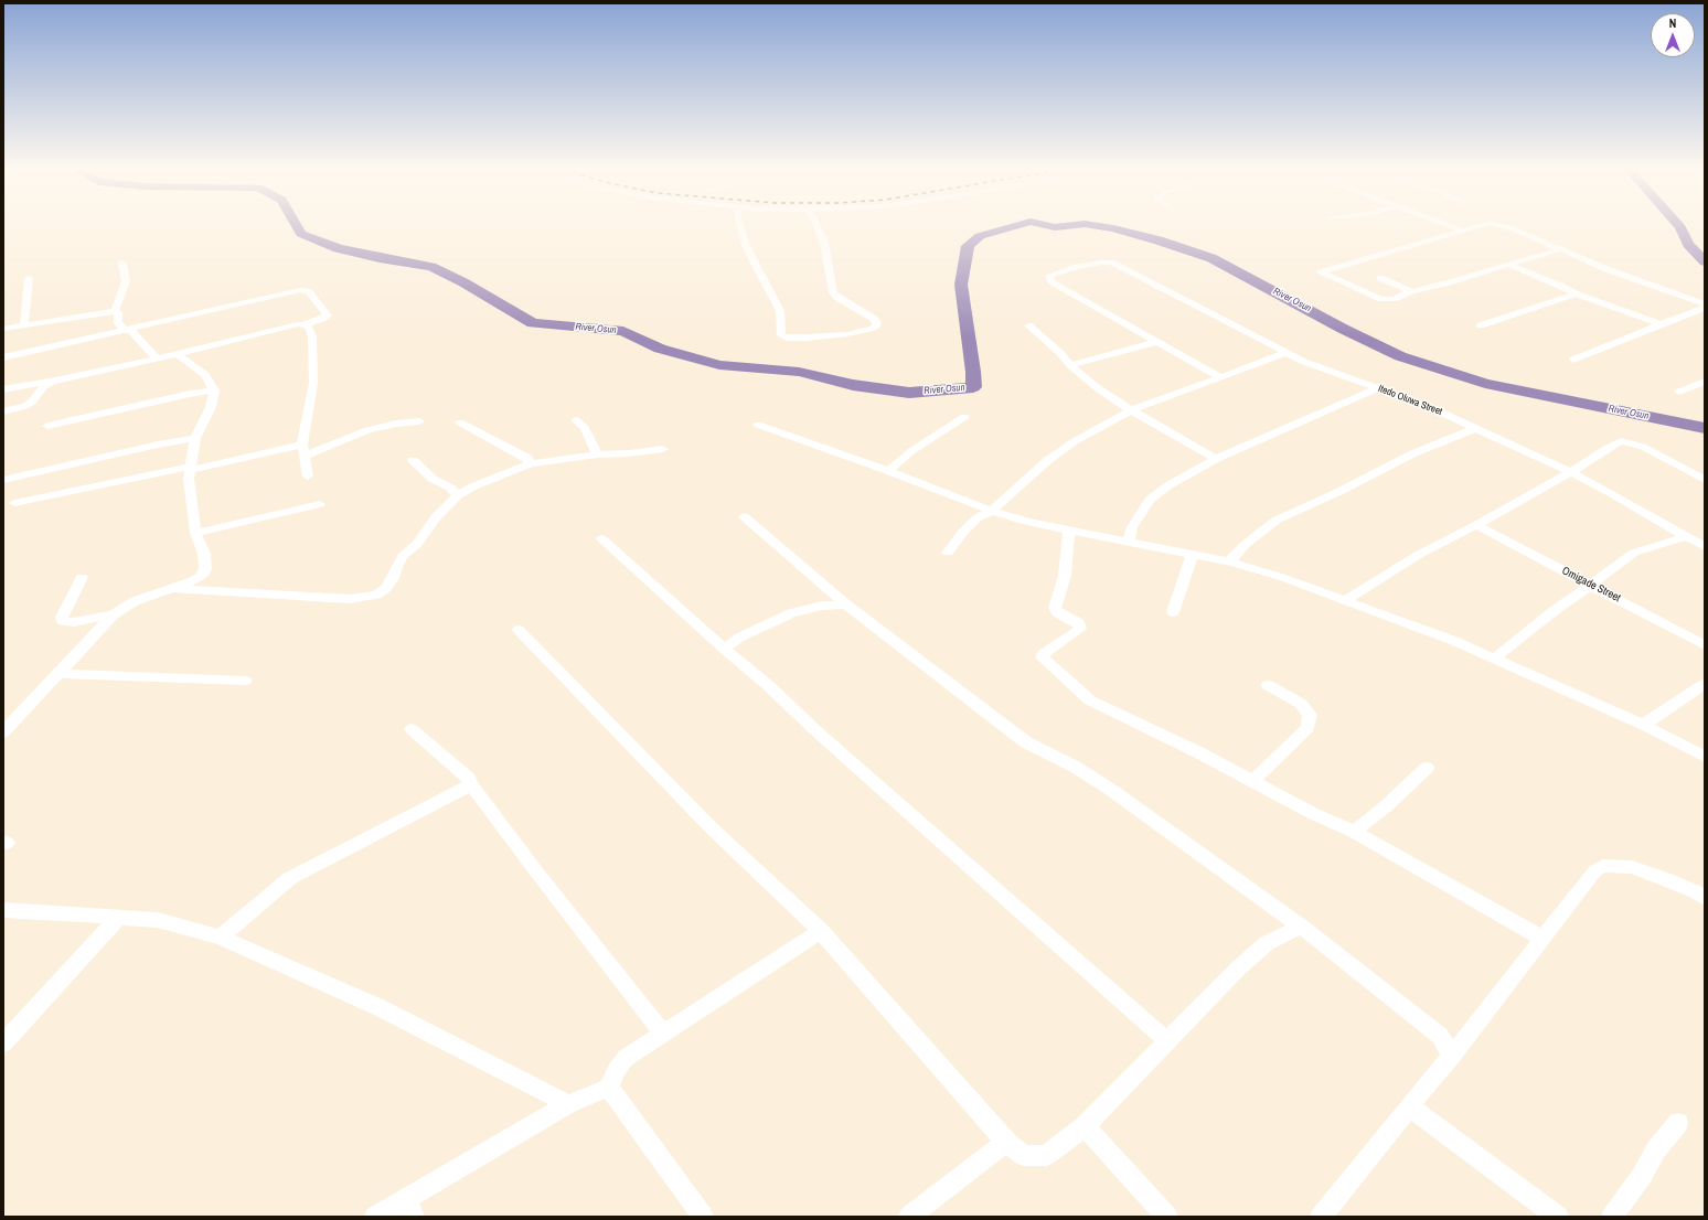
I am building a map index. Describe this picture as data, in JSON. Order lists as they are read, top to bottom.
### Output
{
  "streets": {
    "street": ["Itedo Oluwa Street", "Omigade Street"]
  },
  "water": ["River Osun"],
  "north": "top"
}
